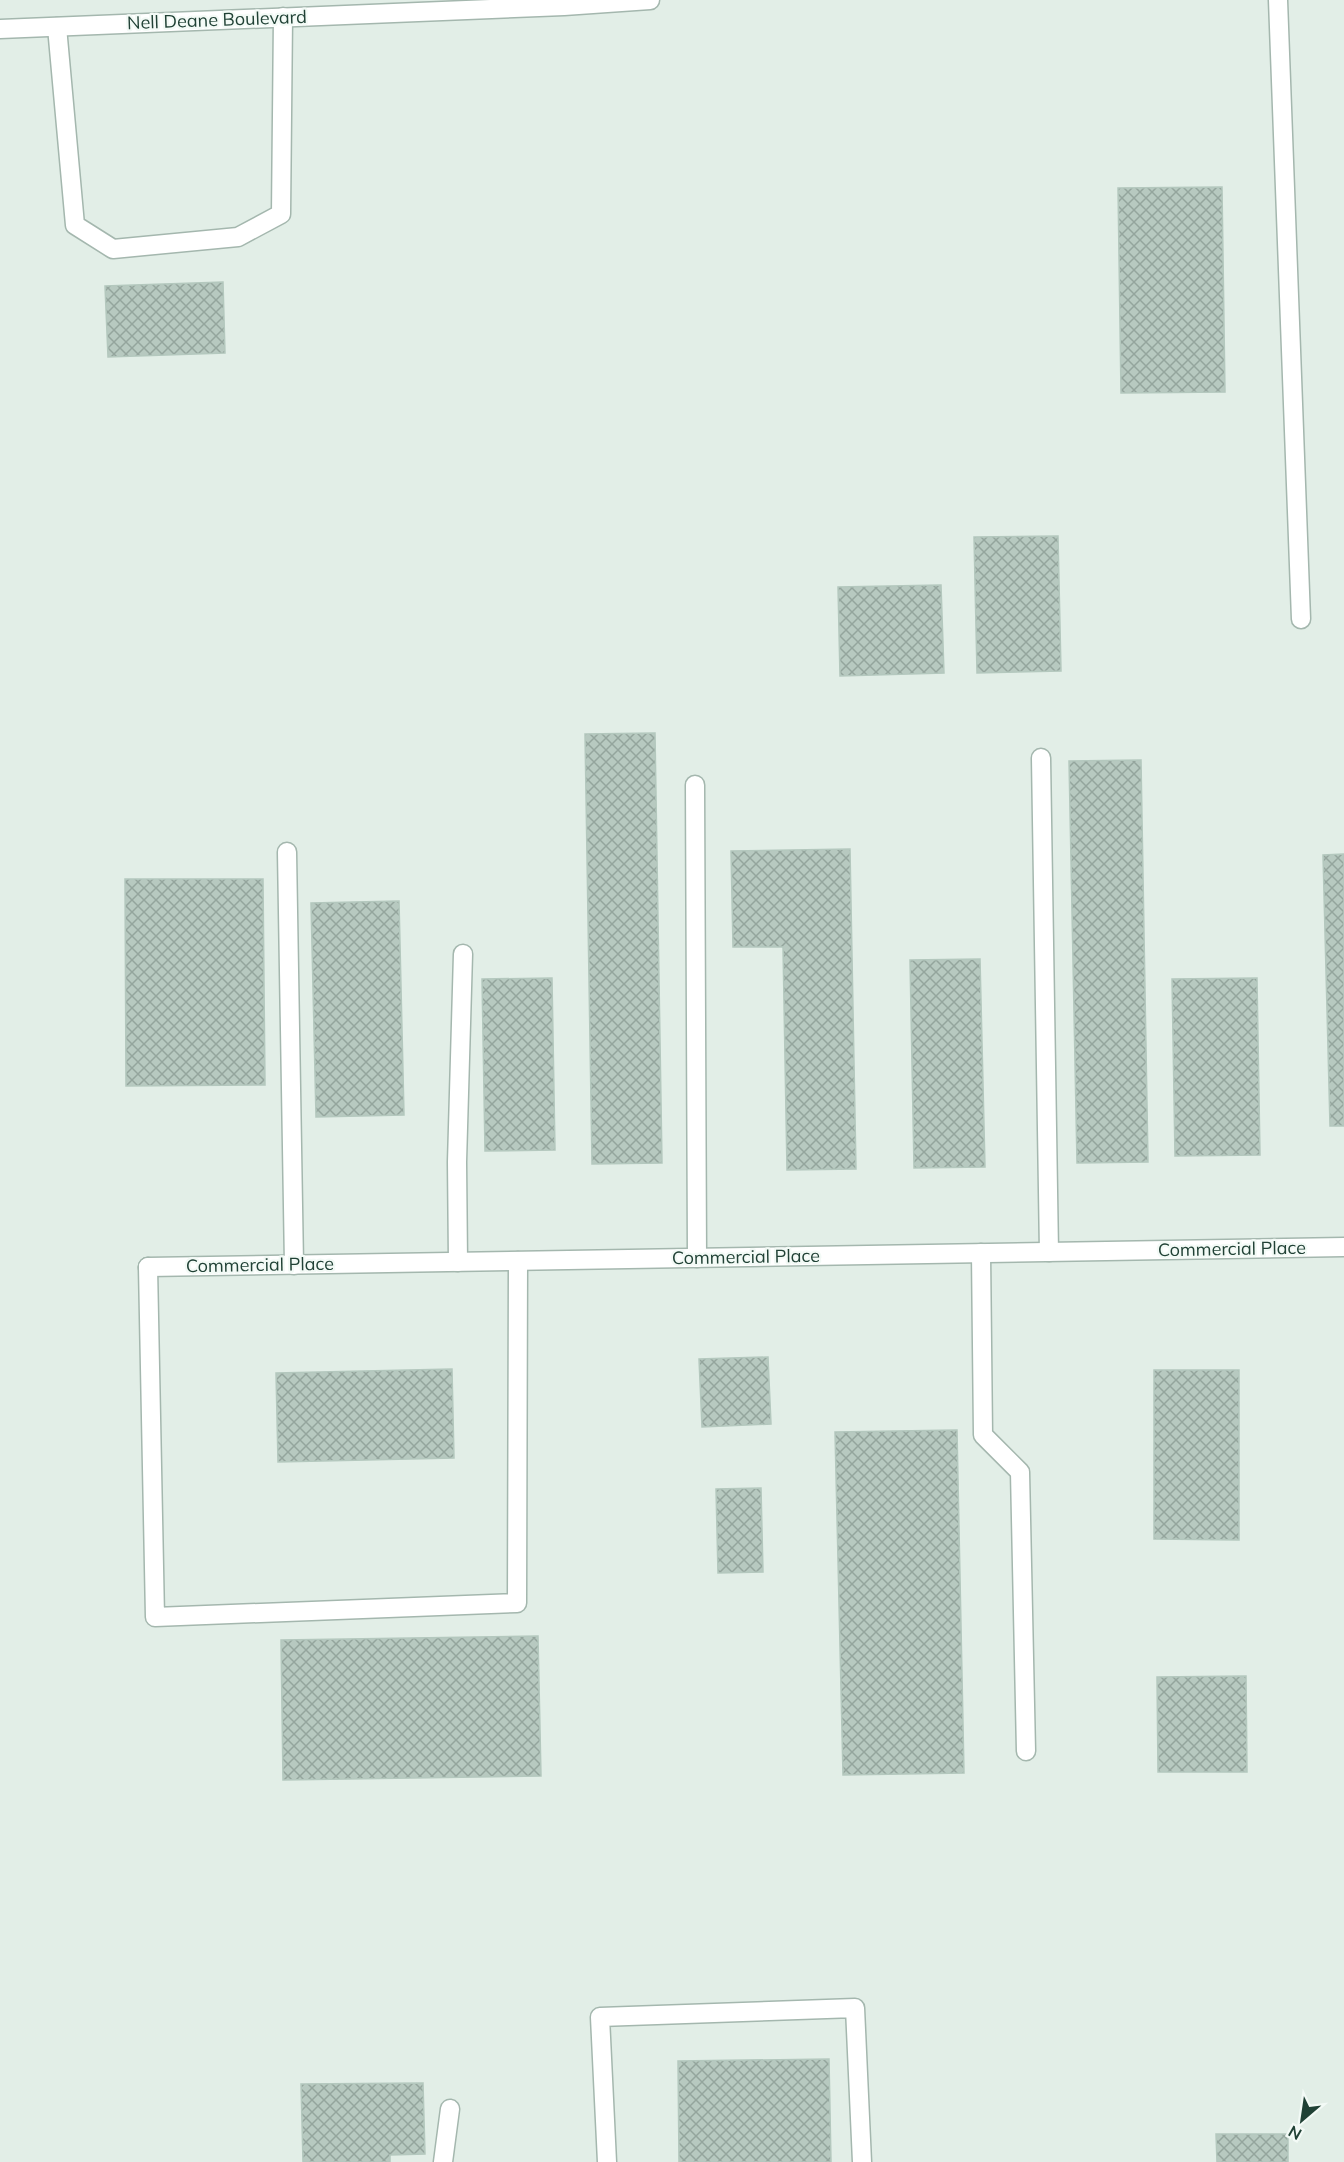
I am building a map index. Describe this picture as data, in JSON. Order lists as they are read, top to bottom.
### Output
{
  "streets": {
    "street": ["Nell Deane Boulevard", "Commercial Place"]
  },
  "north": "bottom left"
}
